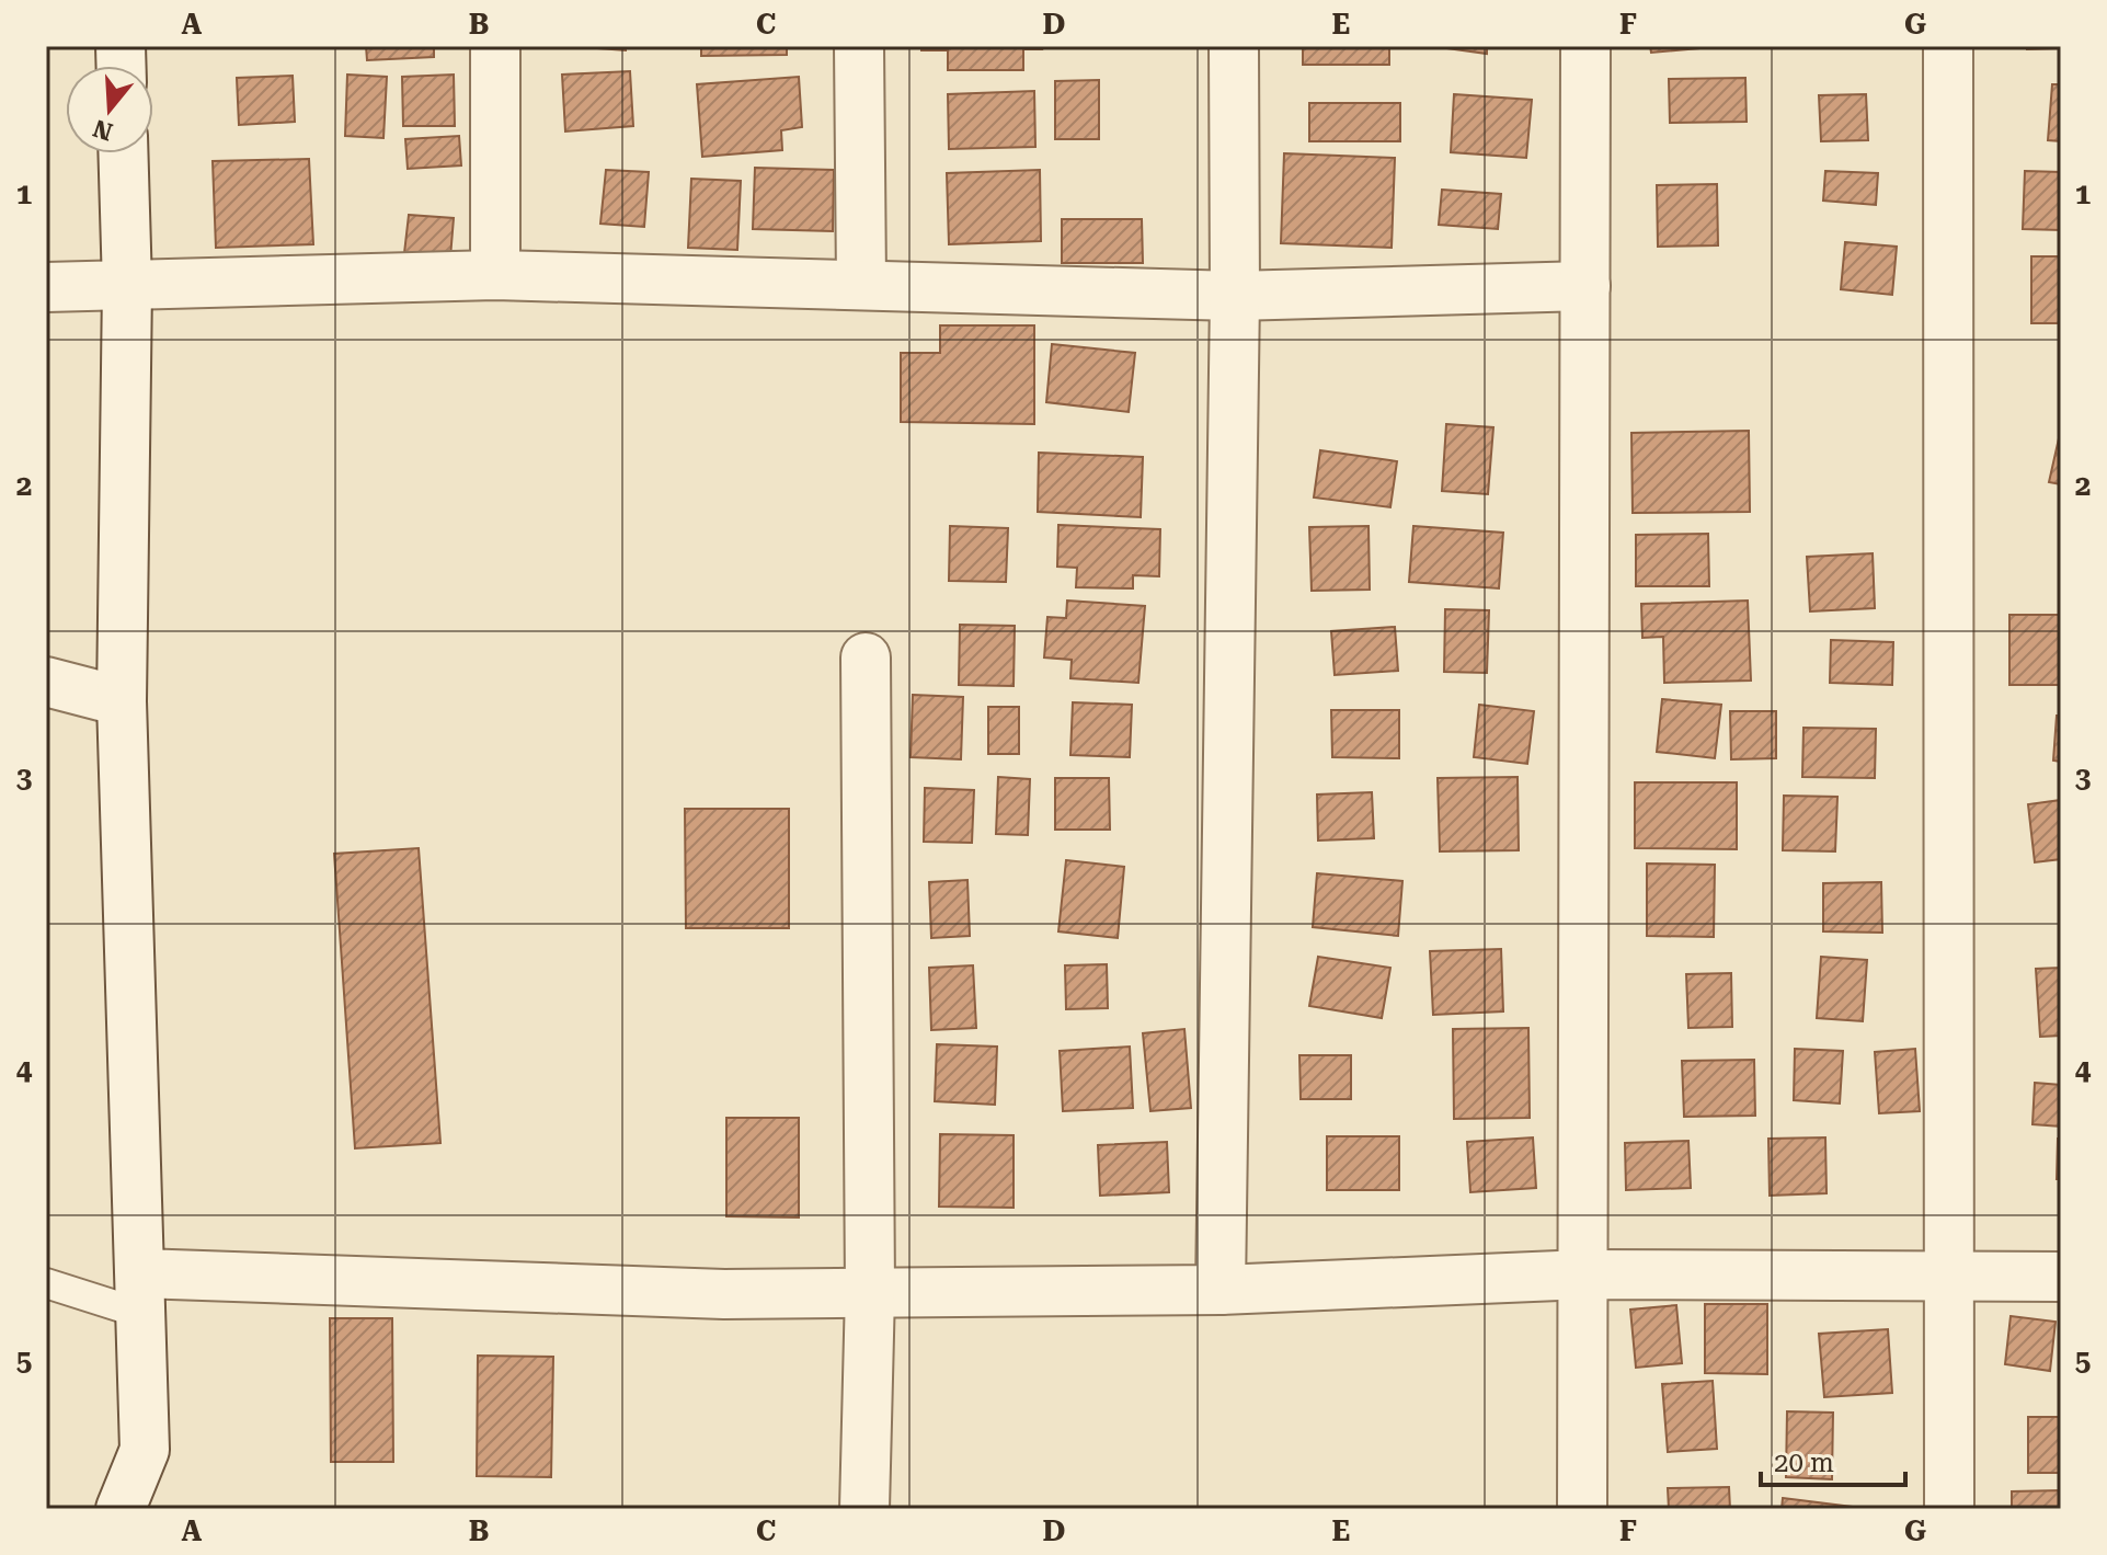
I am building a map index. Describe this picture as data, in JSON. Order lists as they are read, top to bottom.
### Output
{
  "scale_bar": "20 m",
  "north": "bottom",
  "grid": {
    "columns": [
      "A",
      "B",
      "C",
      "D",
      "E",
      "F",
      "G"
    ],
    "rows": [
      "1",
      "2",
      "3",
      "4",
      "5"
    ]
  }
}
